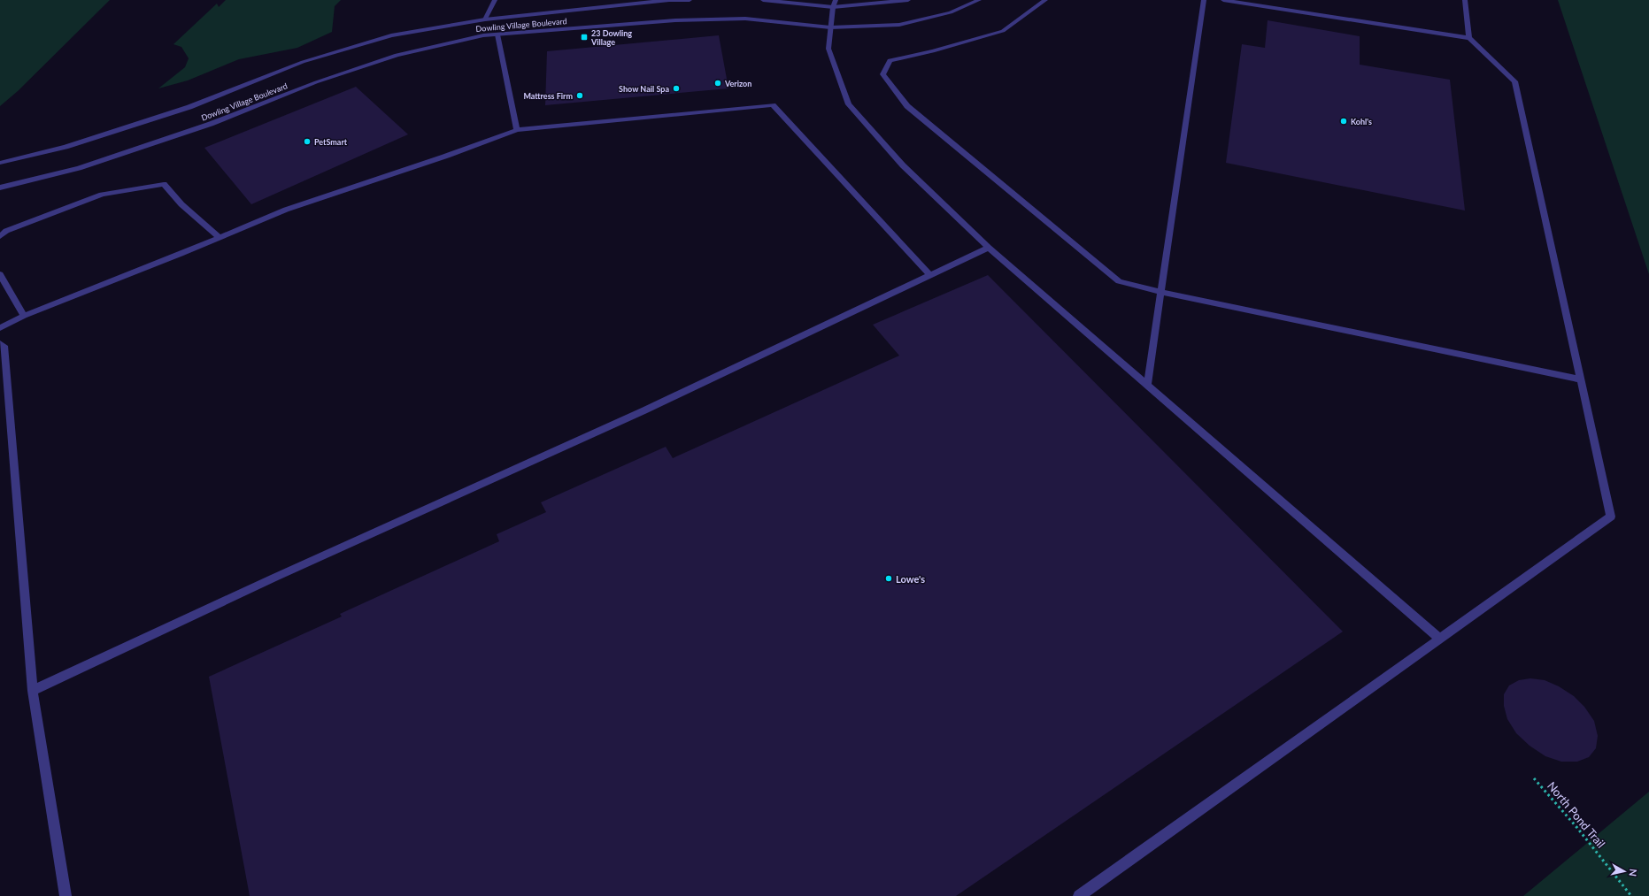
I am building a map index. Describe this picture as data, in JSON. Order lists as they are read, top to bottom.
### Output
{
  "streets": {
    "street": ["Dowling Village Boulevard"],
    "path": ["North Pond Trail"]
  },
  "places": {
    "transit": ["23 Dowling Village"],
    "other": [
      "Verizon",
      "Show Nail Spa",
      "Mattress Firm",
      "Kohl's",
      "PetSmart",
      "Lowe's"
    ]
  },
  "north": "right"
}
